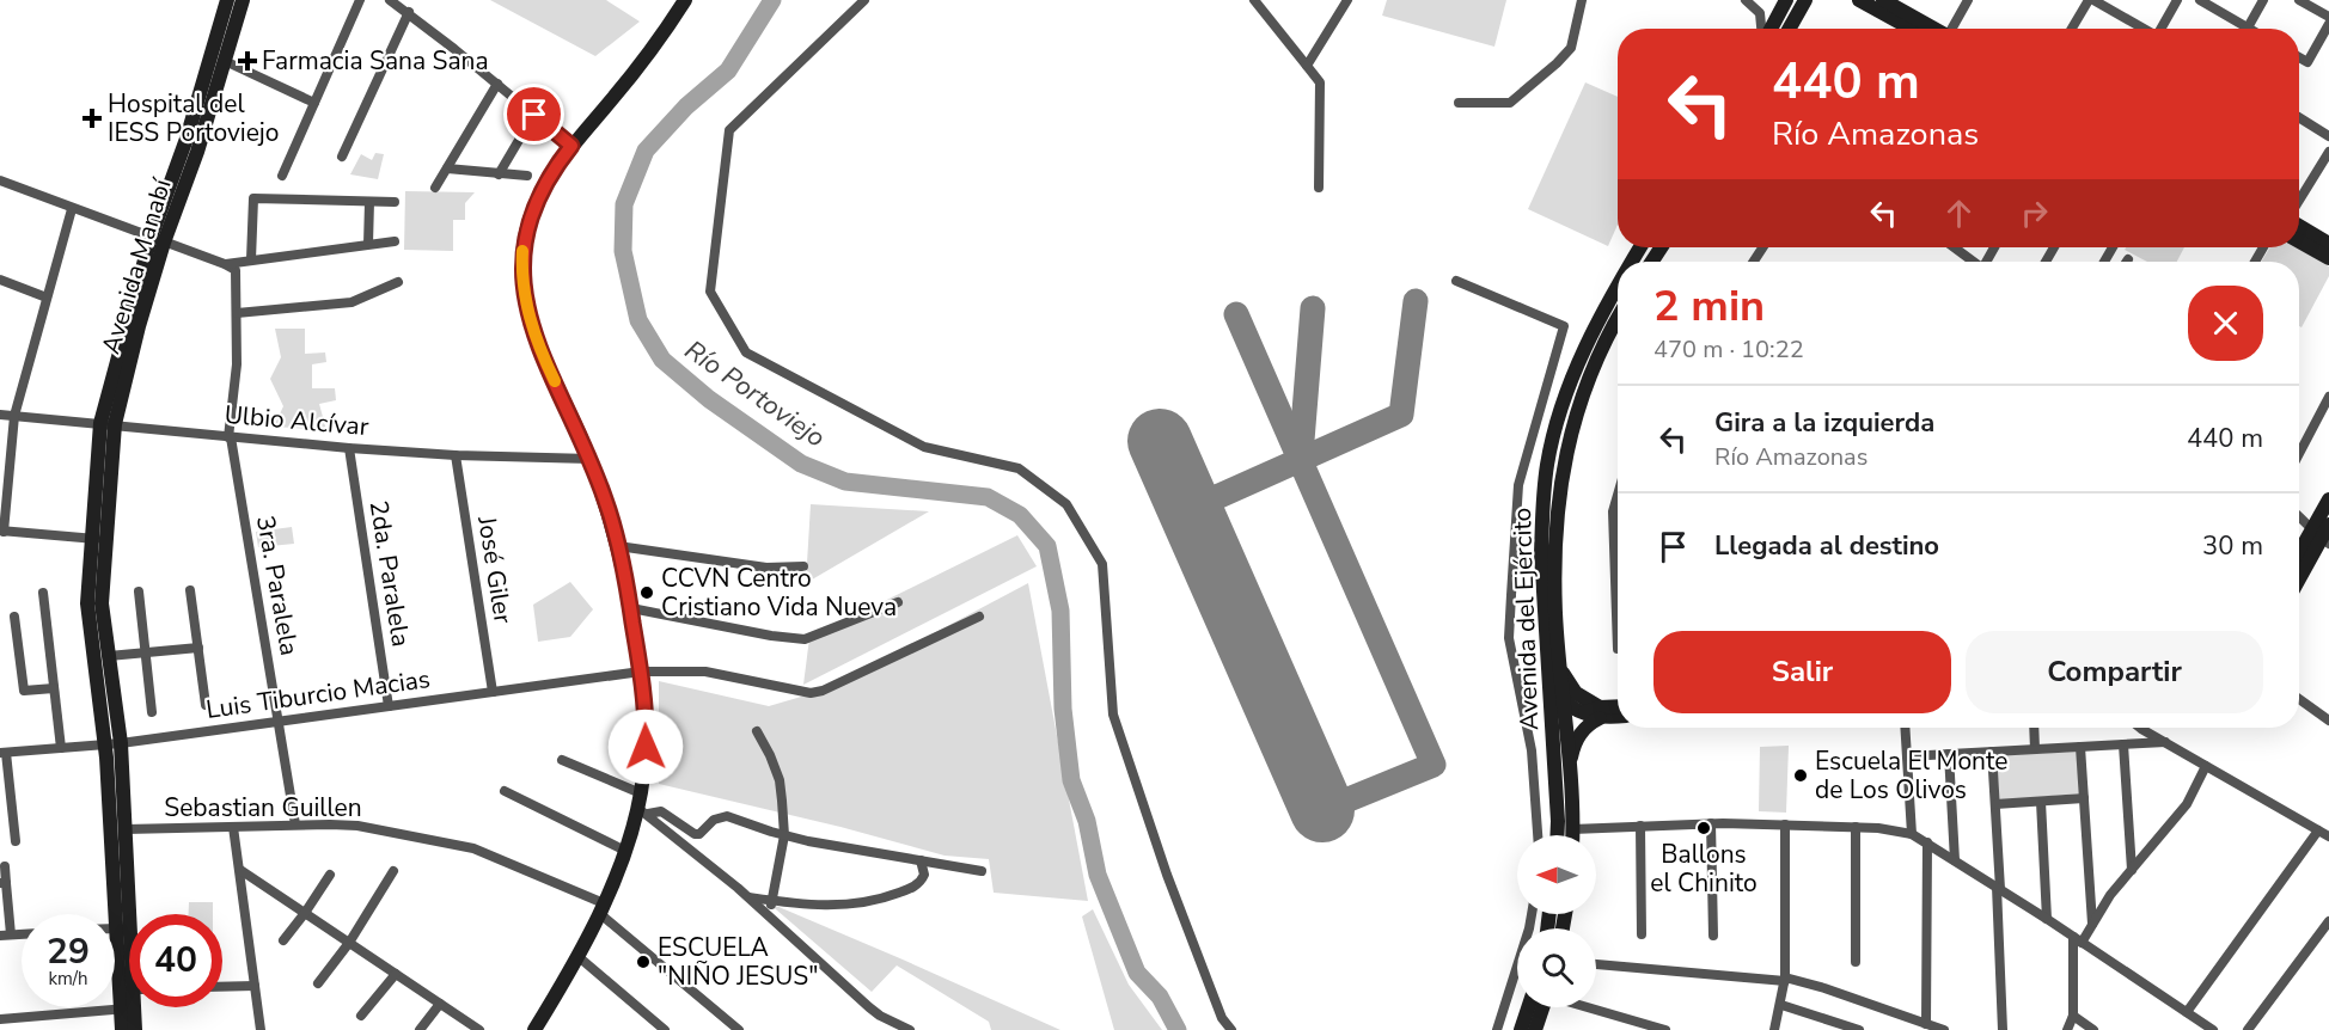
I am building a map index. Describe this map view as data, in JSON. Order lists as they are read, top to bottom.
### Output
{
  "streets": {
    "main road": ["Avenida Manabí", "Avenida del Ejército"],
    "street": [
      "Ulbio Alcívar",
      "José Giler",
      "2da. Paralela",
      "3ra. Paralela",
      "Luis Tiburcio Macias",
      "Sebastian Guillen"
    ]
  },
  "crossings": [
    ["Avenida Manabí", "Ulbio Alcívar"],
    ["Ulbio Alcívar", "José Giler"],
    ["Ulbio Alcívar", "2da. Paralela"],
    ["Ulbio Alcívar", "3ra. Paralela"],
    ["José Giler", "Luis Tiburcio Macias"],
    ["2da. Paralela", "Luis Tiburcio Macias"],
    ["3ra. Paralela", "Luis Tiburcio Macias"],
    ["3ra. Paralela", "Sebastian Guillen"]
  ],
  "water": ["Río Portoviejo"],
  "places": {
    "health": ["Farmacia Sana Sana", "Hospital del IESS Portoviejo"],
    "other": [
      "CCVN Centro Cristiano Vida Nueva",
      "Escuela El Monte de Los Olivos",
      "Ballons el Chinito",
      "ESCUELA \"NIÑO JESUS\""
    ]
  },
  "north": "left",
  "page": {
    "turn": ["440 m", "Río Amazonas"],
    "heading": ["2 min", "470 m · 10:22"],
    "list": [
      {
        "name": "Gira a la izquierda",
        "note": "Río Amazonas",
        "value": "440 m"
      },
      {
        "name": "Llegada al destino",
        "value": "30 m"
      }
    ],
    "buttons": ["Salir", "Compartir"],
    "speed": "29 km/h",
    "limit": "40"
  }
}
